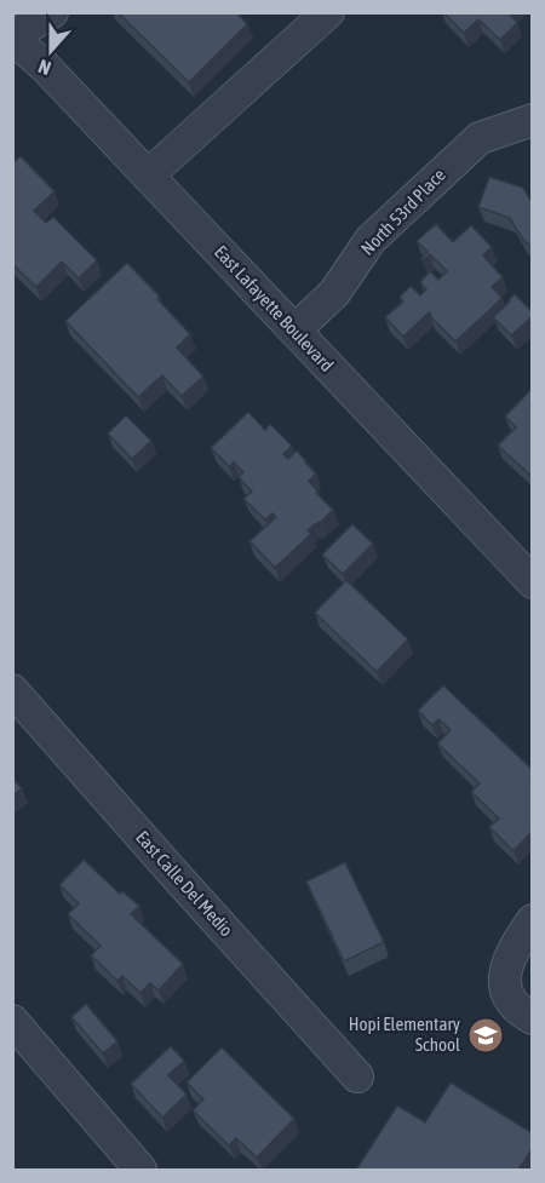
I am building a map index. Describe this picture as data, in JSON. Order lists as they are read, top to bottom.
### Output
{
  "streets": {
    "street": ["North 53rd Place", "East Lafayette Boulevard", "East Calle Del Medio"]
  },
  "crossings": [
    ["North 53rd Place", "East Lafayette Boulevard"]
  ],
  "places": {
    "school or university": ["Hopi Elementary School"]
  },
  "north": "bottom"
}
